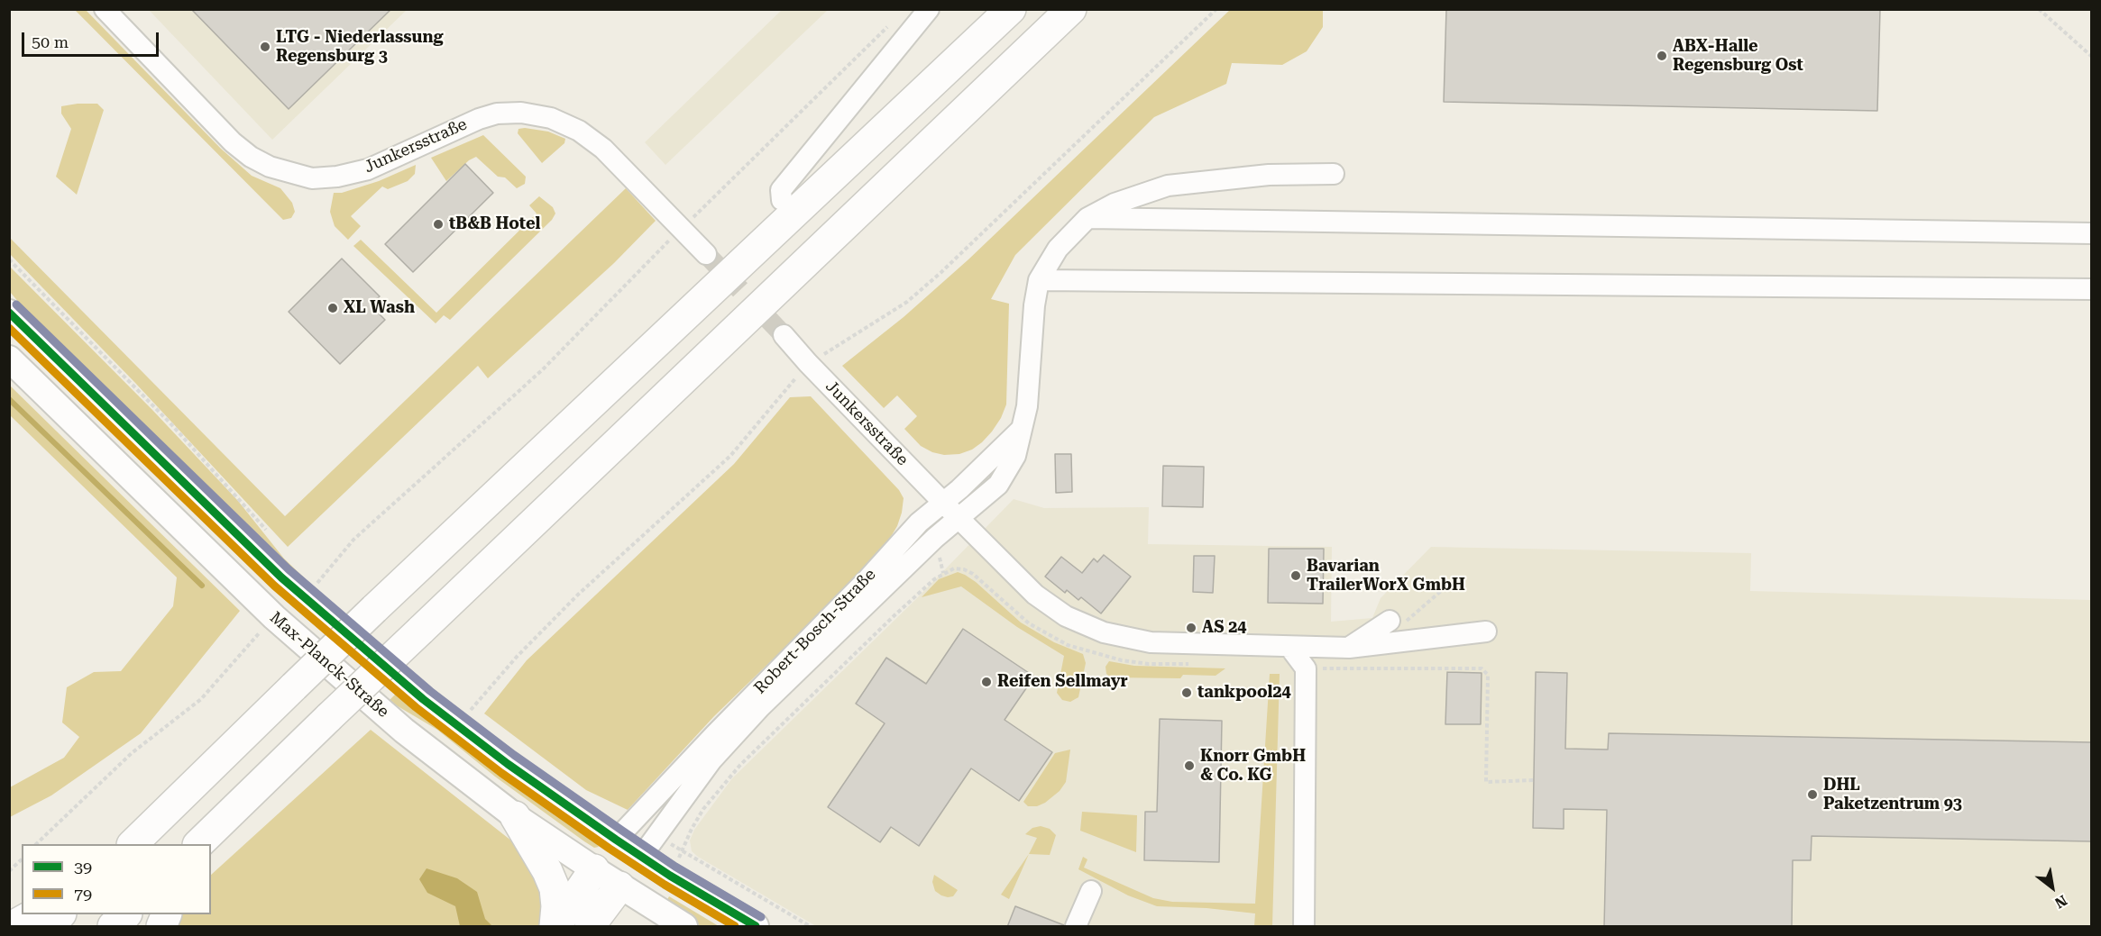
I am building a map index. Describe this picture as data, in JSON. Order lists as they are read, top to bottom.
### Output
{
  "streets": {
    "main road": ["Max-Planck-Straße"],
    "street": ["Junkersstraße", "Robert-Bosch-Straße"]
  },
  "crossings": [
    ["Junkersstraße", "Robert-Bosch-Straße"]
  ],
  "places": [
    "LTG - Niederlassung Regensburg 3",
    "ABX-Halle Regensburg Ost",
    "tB&B Hotel",
    "XL Wash",
    "Bavarian TrailerWorX GmbH",
    "AS 24",
    "Reifen Sellmayr",
    "tankpool24",
    "Knorr GmbH & Co. KG",
    "DHL Paketzentrum 93"
  ],
  "lines": ["transit line 39", "transit line 79"],
  "legend": ["39", "79"],
  "scale_bar": "50 m",
  "north": "bottom right"
}
